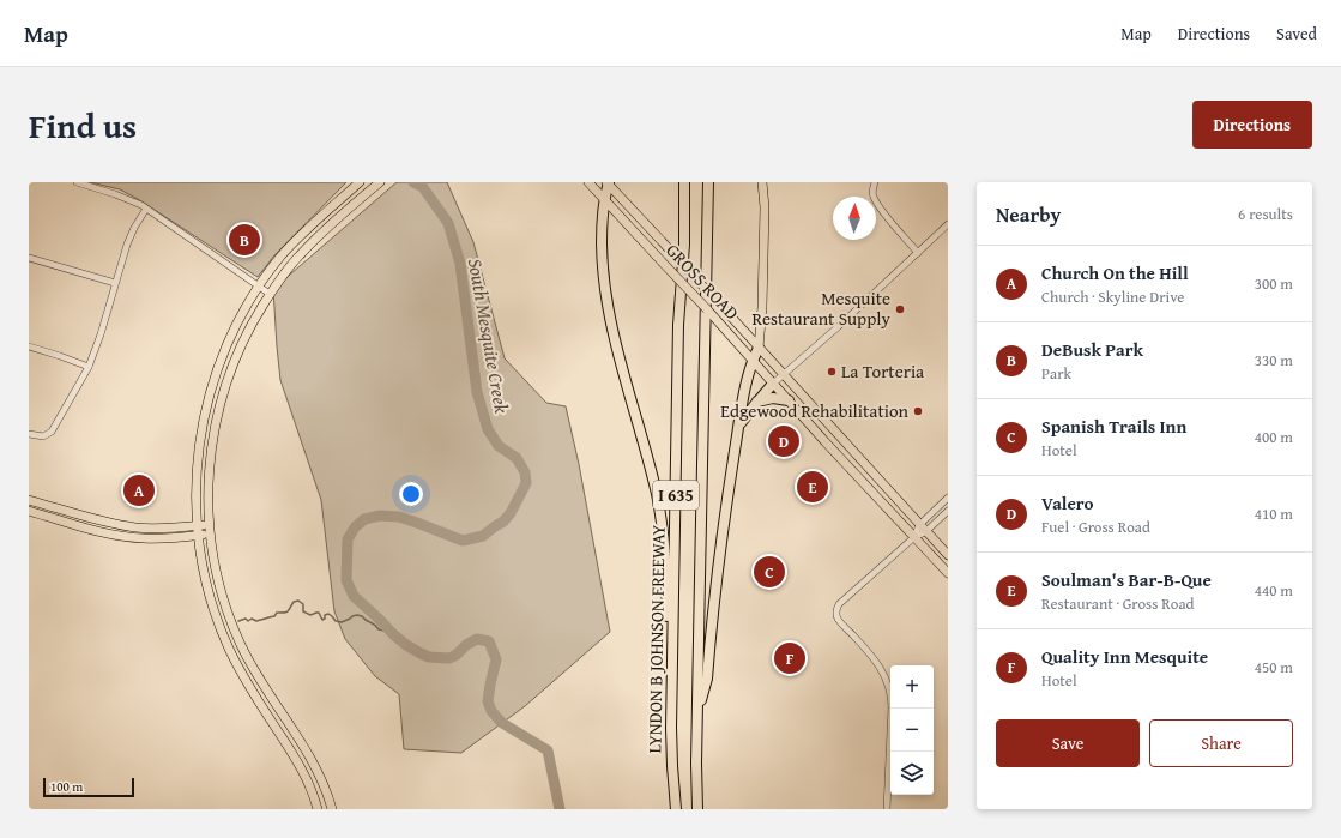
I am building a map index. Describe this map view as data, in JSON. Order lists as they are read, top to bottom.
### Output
{
  "streets": {
    "highway": ["I 635", "LYNDON B JOHNSON FREEWAY"],
    "main road": ["GROSS ROAD"]
  },
  "water": ["South Mesquite Creek"],
  "places": ["Mesquite Restaurant Supply", "La Torteria", "Edgewood Rehabilitation"],
  "scale_bar": "100 m",
  "north": "top",
  "page": {
    "header": "Map",
    "nav": ["Map", "Directions", "Saved"],
    "title": "Find us",
    "buttons": [
      "Directions",
      ["Save", "Share"]
    ],
    "heading": ["Nearby", "6 results"],
    "pins": [
      "B",
      "D",
      "E",
      "A",
      "C",
      "F"
    ],
    "list": [
      {
        "mark": "A",
        "name": "Church On the Hill",
        "note": "Church · Skyline Drive",
        "value": "300 m"
      },
      {
        "mark": "B",
        "name": "DeBusk Park",
        "note": "Park",
        "value": "330 m"
      },
      {
        "mark": "C",
        "name": "Spanish Trails Inn",
        "note": "Hotel",
        "value": "400 m"
      },
      {
        "mark": "D",
        "name": "Valero",
        "note": "Fuel · Gross Road",
        "value": "410 m"
      },
      {
        "mark": "E",
        "name": "Soulman's Bar-B-Que",
        "note": "Restaurant · Gross Road",
        "value": "440 m"
      },
      {
        "mark": "F",
        "name": "Quality Inn Mesquite",
        "note": "Hotel",
        "value": "450 m"
      }
    ],
    "map_buttons": ["+", "−"],
    "scale": "100 m"
  }
}
